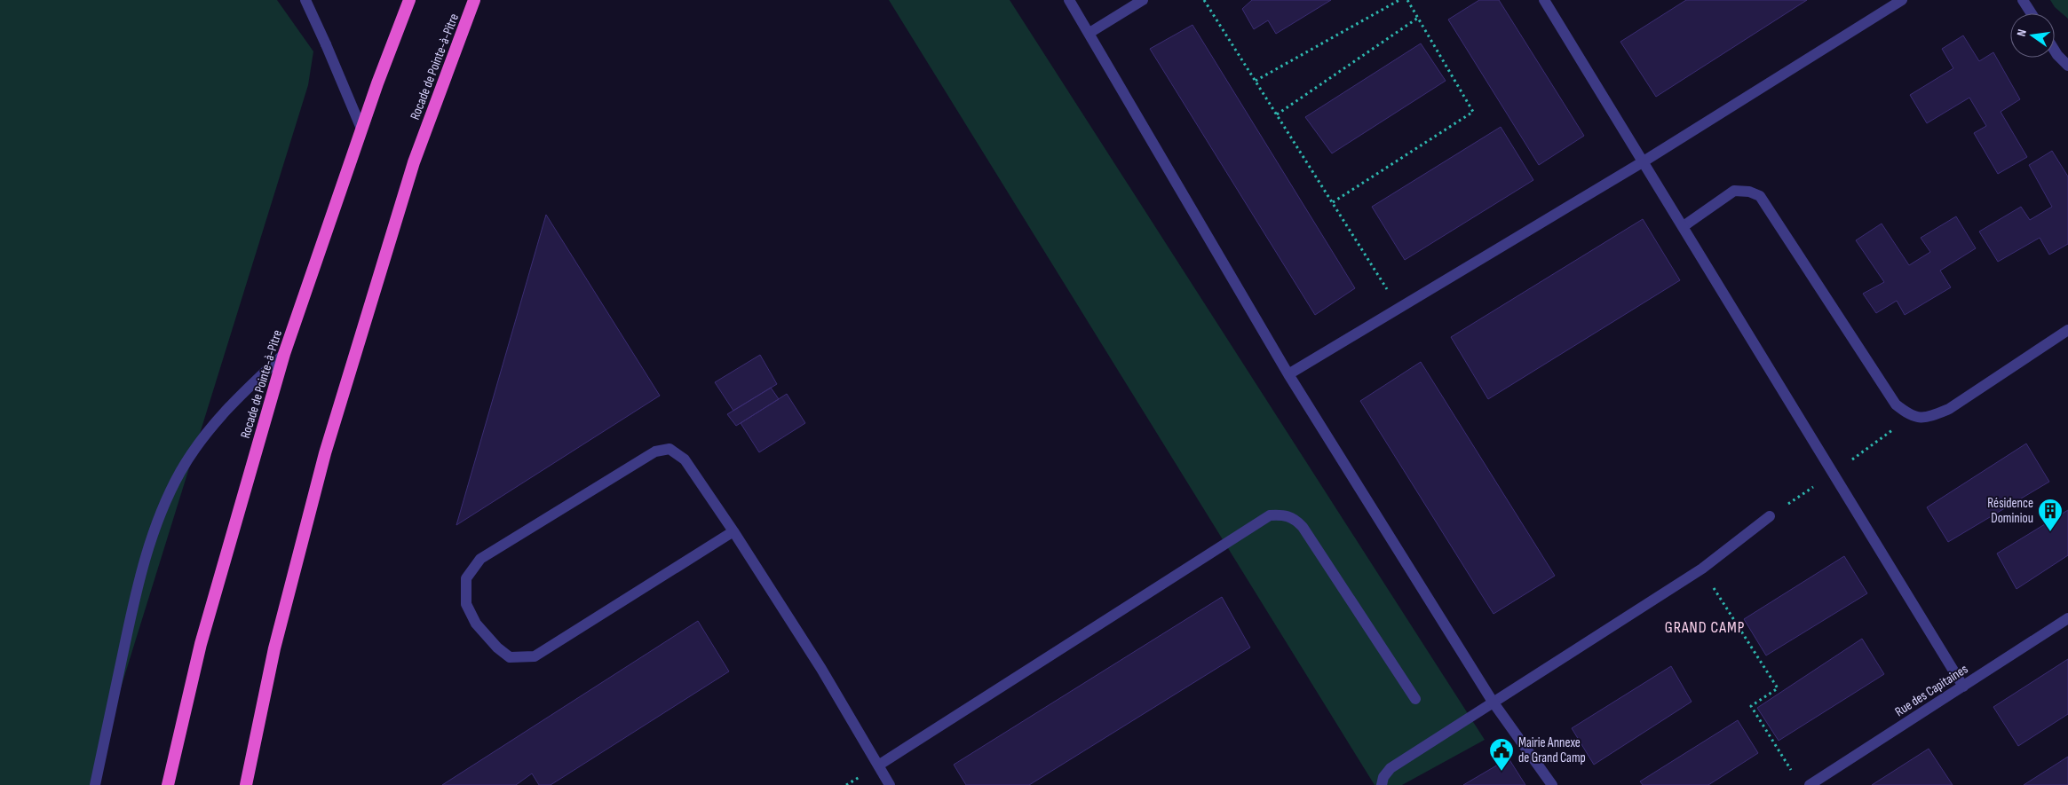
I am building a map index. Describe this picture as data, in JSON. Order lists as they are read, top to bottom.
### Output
{
  "streets": {
    "highway": ["Rocade de Pointe-à-Pitre"],
    "street": ["Rue des Capitaines"]
  },
  "districts": ["GRAND CAMP"],
  "places": {
    "building": ["Résidence Dominiou"],
    "public building": ["Mairie Annexe de Grand Camp"]
  },
  "north": "left"
}
